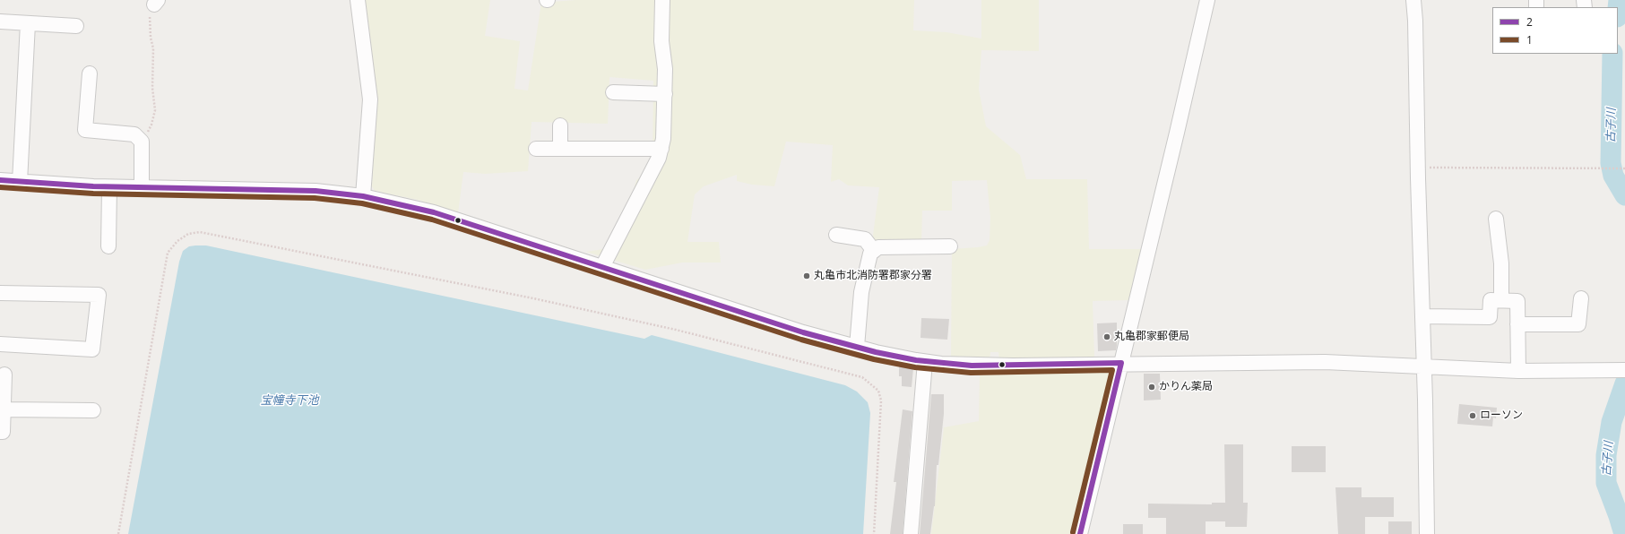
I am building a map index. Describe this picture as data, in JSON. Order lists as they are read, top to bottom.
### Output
{
  "water": ["古子川", "宝幢寺下池"],
  "places": [
    "丸亀市北消防署郡家分署",
    "丸亀郡家郵便局",
    "かりん薬局",
    "ローソン"
  ],
  "lines": ["transit line 2", "transit line 1"],
  "legend": ["2", "1"]
}
